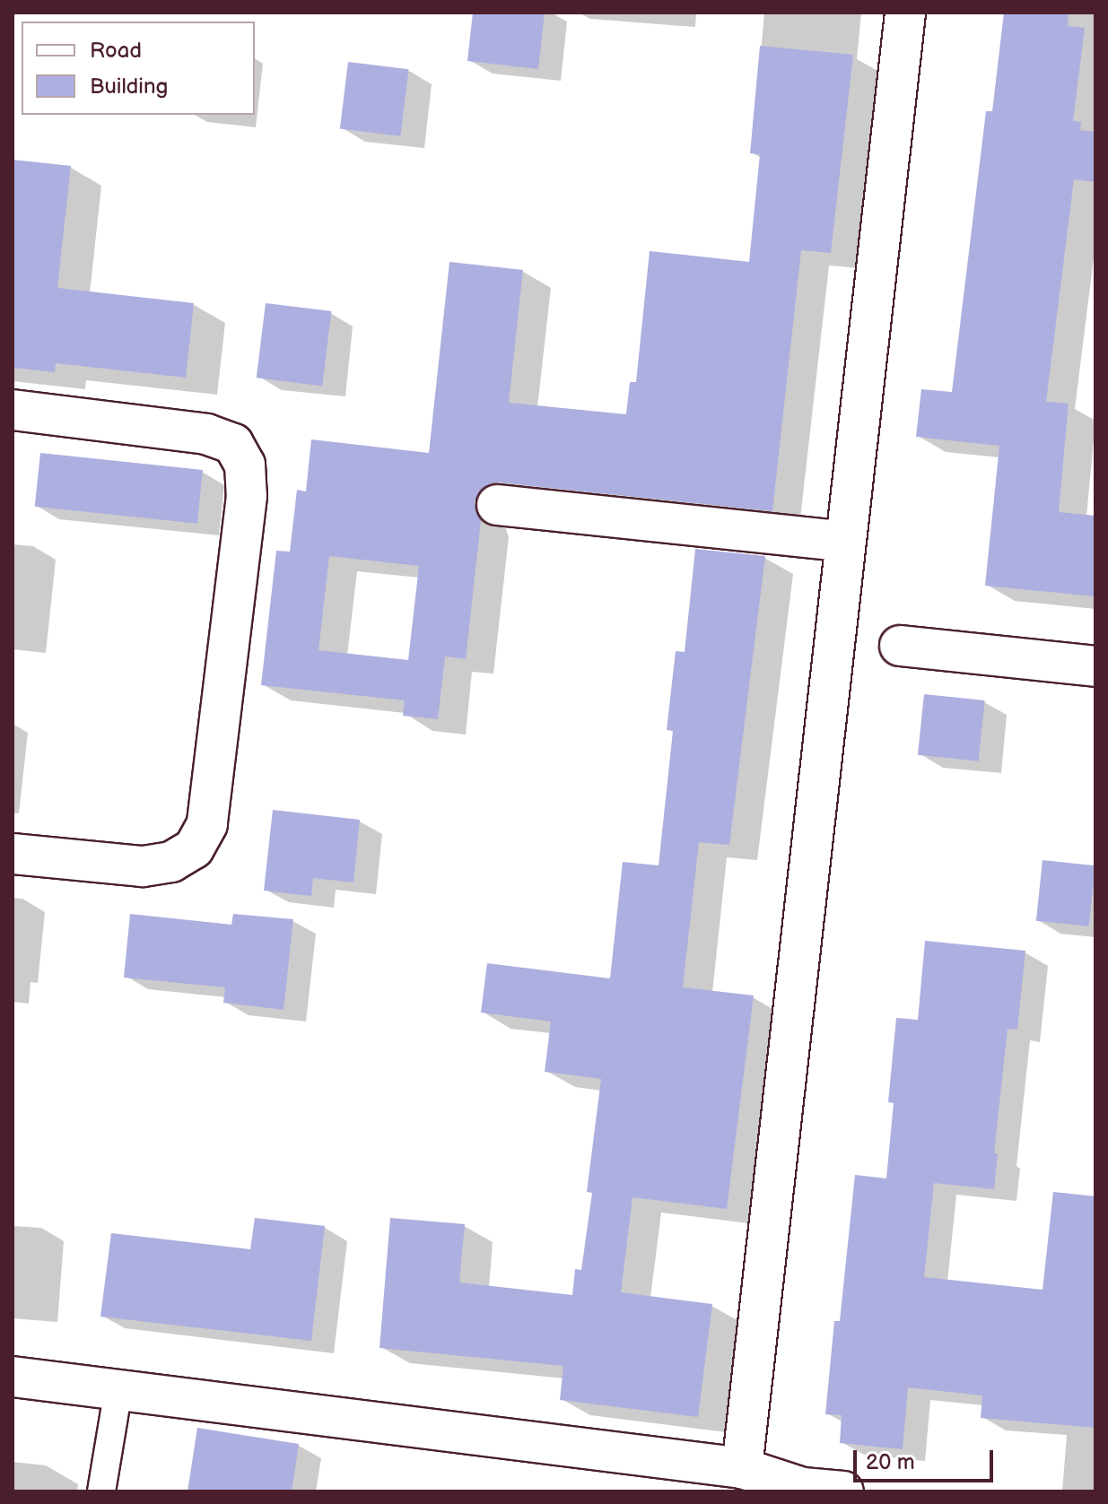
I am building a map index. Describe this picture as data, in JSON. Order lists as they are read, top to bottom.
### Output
{
  "legend": ["Road", "Building"],
  "scale_bar": "20 m"
}
